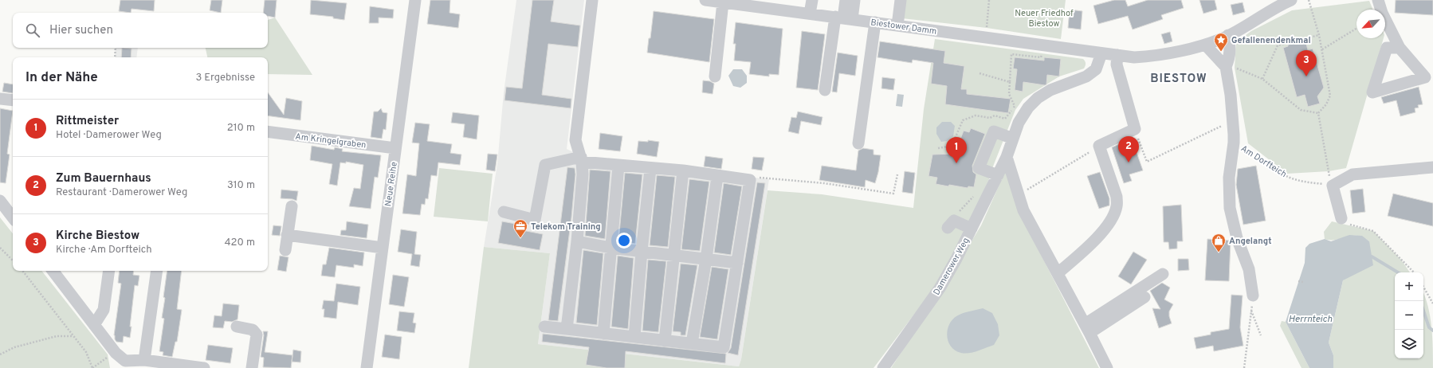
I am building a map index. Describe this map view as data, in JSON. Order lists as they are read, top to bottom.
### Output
{
  "streets": {
    "street": [
      "Biestower Damm",
      "Am Kringelgraben",
      "Am Dorfteich",
      "Neue Reihe",
      "Damerower Weg"
    ]
  },
  "crossings": [
    ["Biestower Damm", "Damerower Weg"],
    ["Am Kringelgraben", "Neue Reihe"]
  ],
  "districts": ["BIESTOW"],
  "water": ["Herrnteich"],
  "parks": ["Neuer Friedhof Biestow"],
  "places": {
    "place": ["Gefallenendenkmal"],
    "office": ["Telekom Training"],
    "shop": ["Angelangt"]
  },
  "north": "bottom left",
  "page": {
    "search": "Hier suchen",
    "pins": ["3", "2", "1"],
    "heading": ["In der Nähe", "3 Ergebnisse"],
    "list": [
      {
        "mark": "1",
        "name": "Rittmeister",
        "note": "Hotel · Damerower Weg",
        "value": "210 m"
      },
      {
        "mark": "2",
        "name": "Zum Bauernhaus",
        "note": "Restaurant · Damerower Weg",
        "value": "310 m"
      },
      {
        "mark": "3",
        "name": "Kirche Biestow",
        "note": "Kirche · Am Dorfteich",
        "value": "420 m"
      }
    ],
    "map_buttons": ["+", "−"]
  }
}
